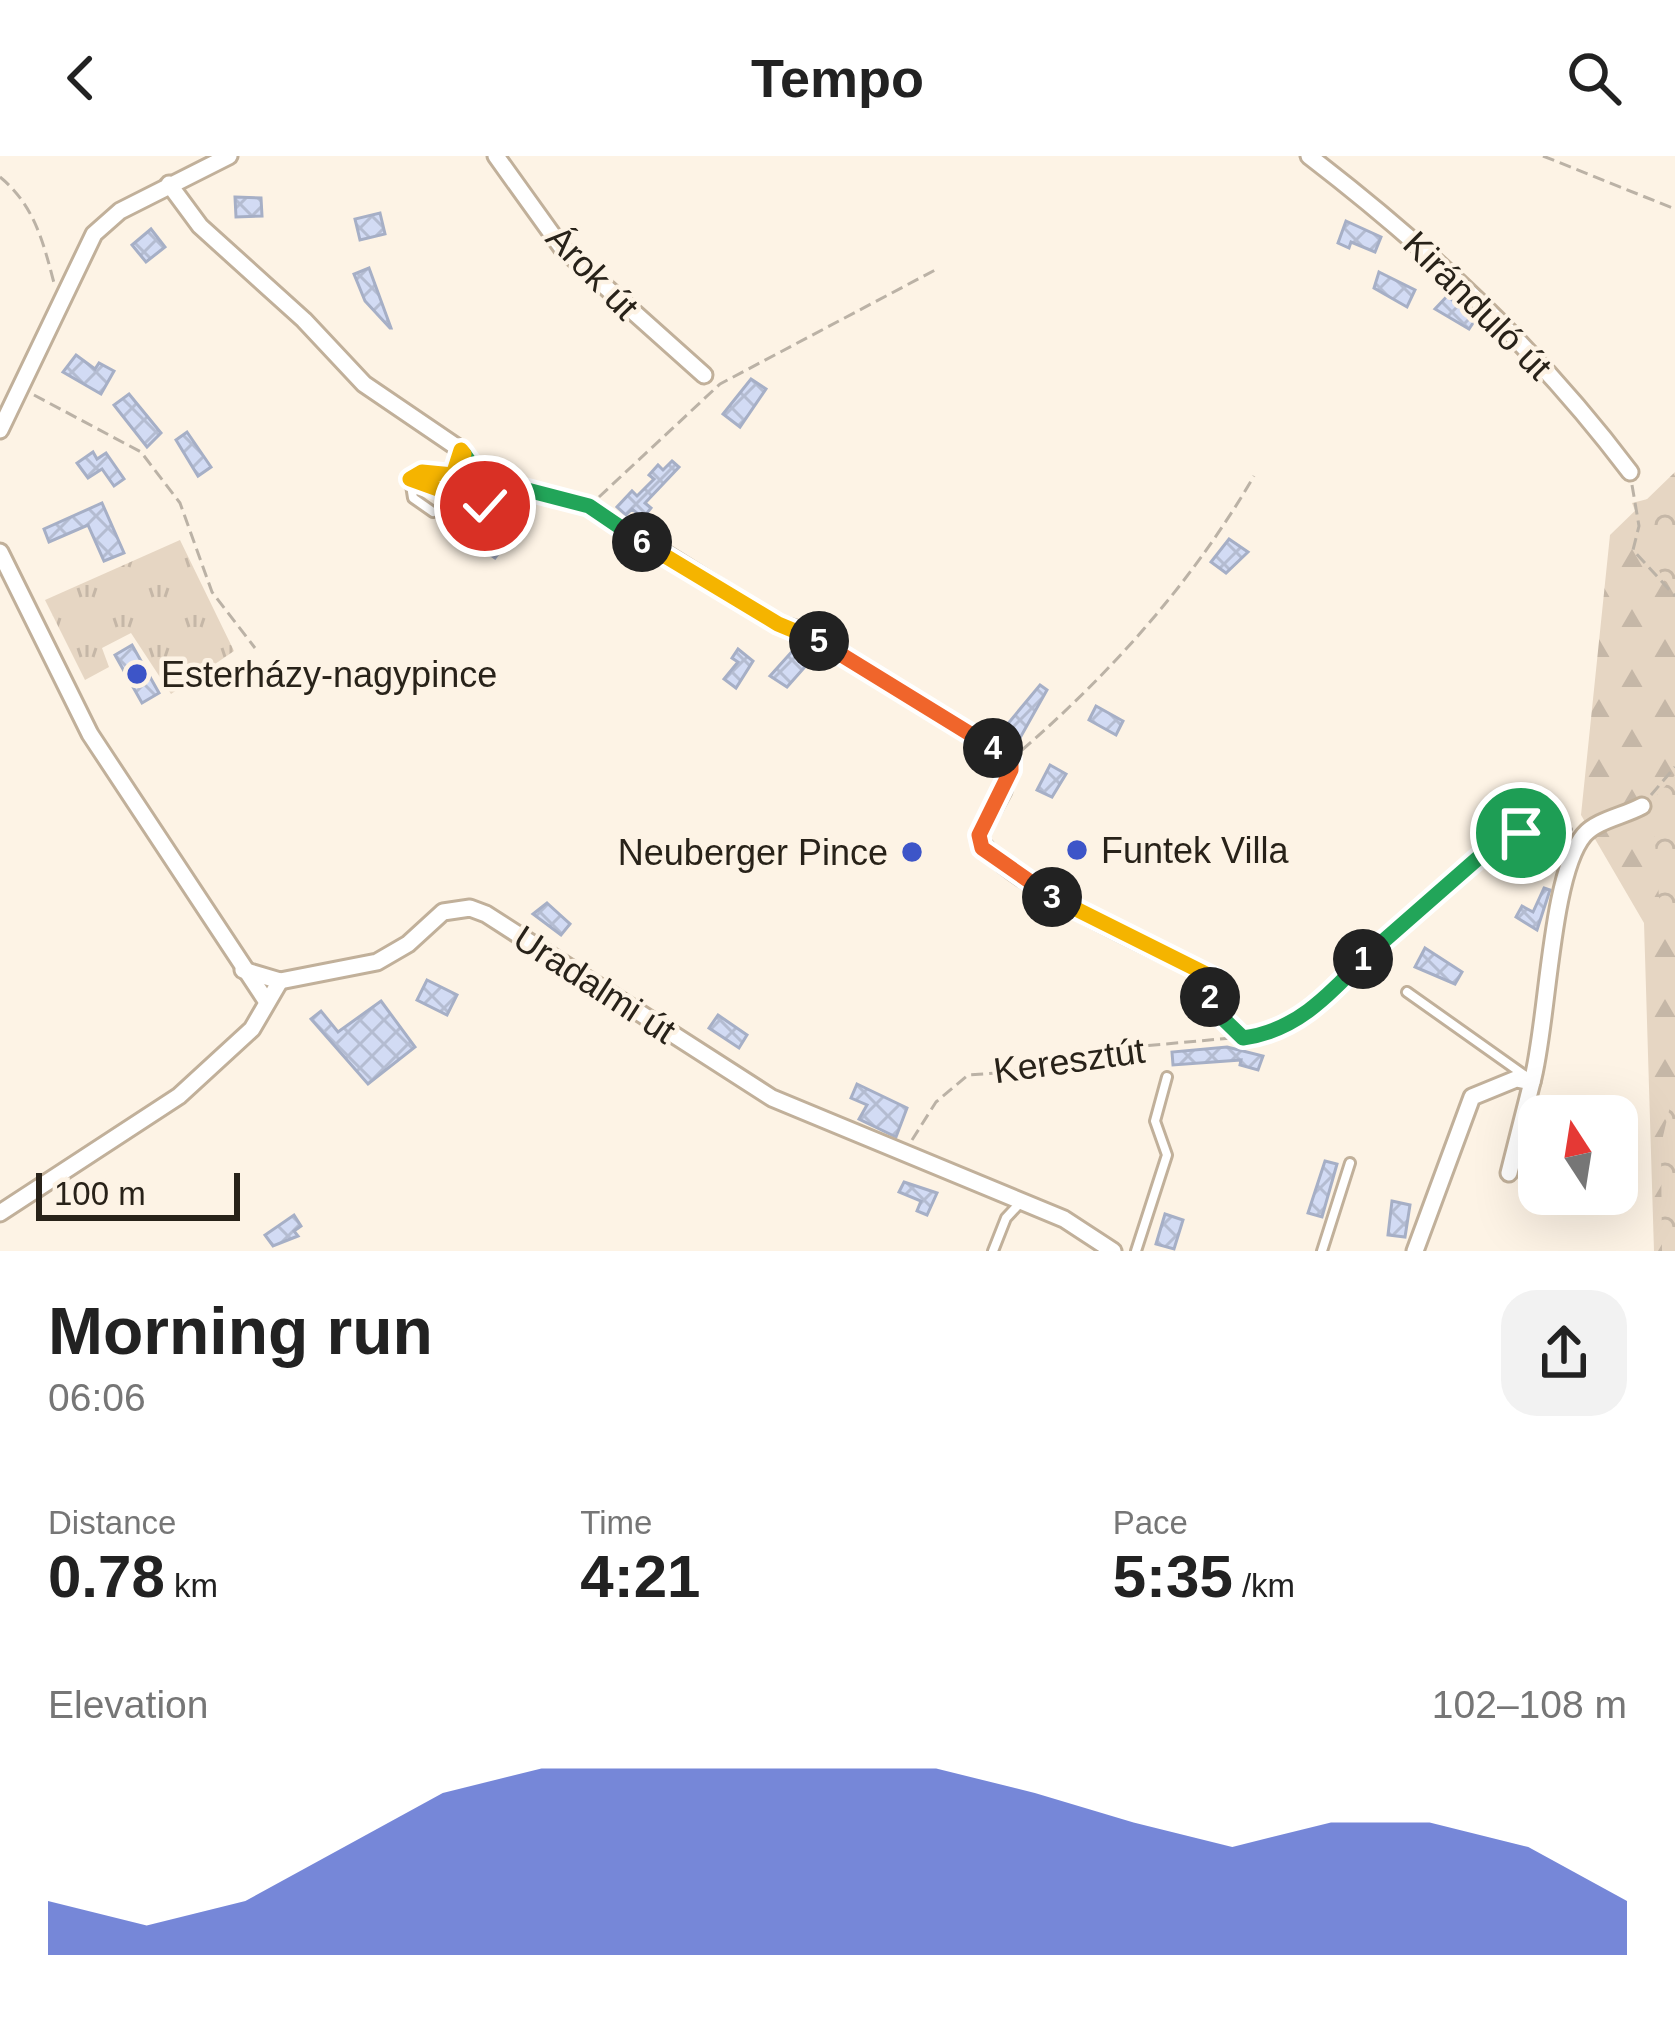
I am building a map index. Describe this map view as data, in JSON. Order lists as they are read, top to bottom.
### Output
{
  "streets": {
    "street": ["Árok út", "Kiránduló út", "Uradalmi út"],
    "path": ["Keresztút"]
  },
  "crossings": [
    ["Uradalmi út", "Keresztút"]
  ],
  "places": ["Esterházy-nagypince", "Funtek Villa", "Neuberger Pince"],
  "scale_bar": "100 m",
  "north": "top",
  "page": {
    "header": "Tempo",
    "pins": [
      "6",
      "5",
      "4",
      "3",
      "1",
      "2"
    ],
    "scale": "100 m",
    "heading": ["Morning run", "06:06"],
    "stats": [
      ["Distance", "0.78 km"],
      ["Time", "4:21"],
      ["Pace", "5:35 /km"]
    ],
    "chart": ["Elevation", "102–108 m"]
  }
}
